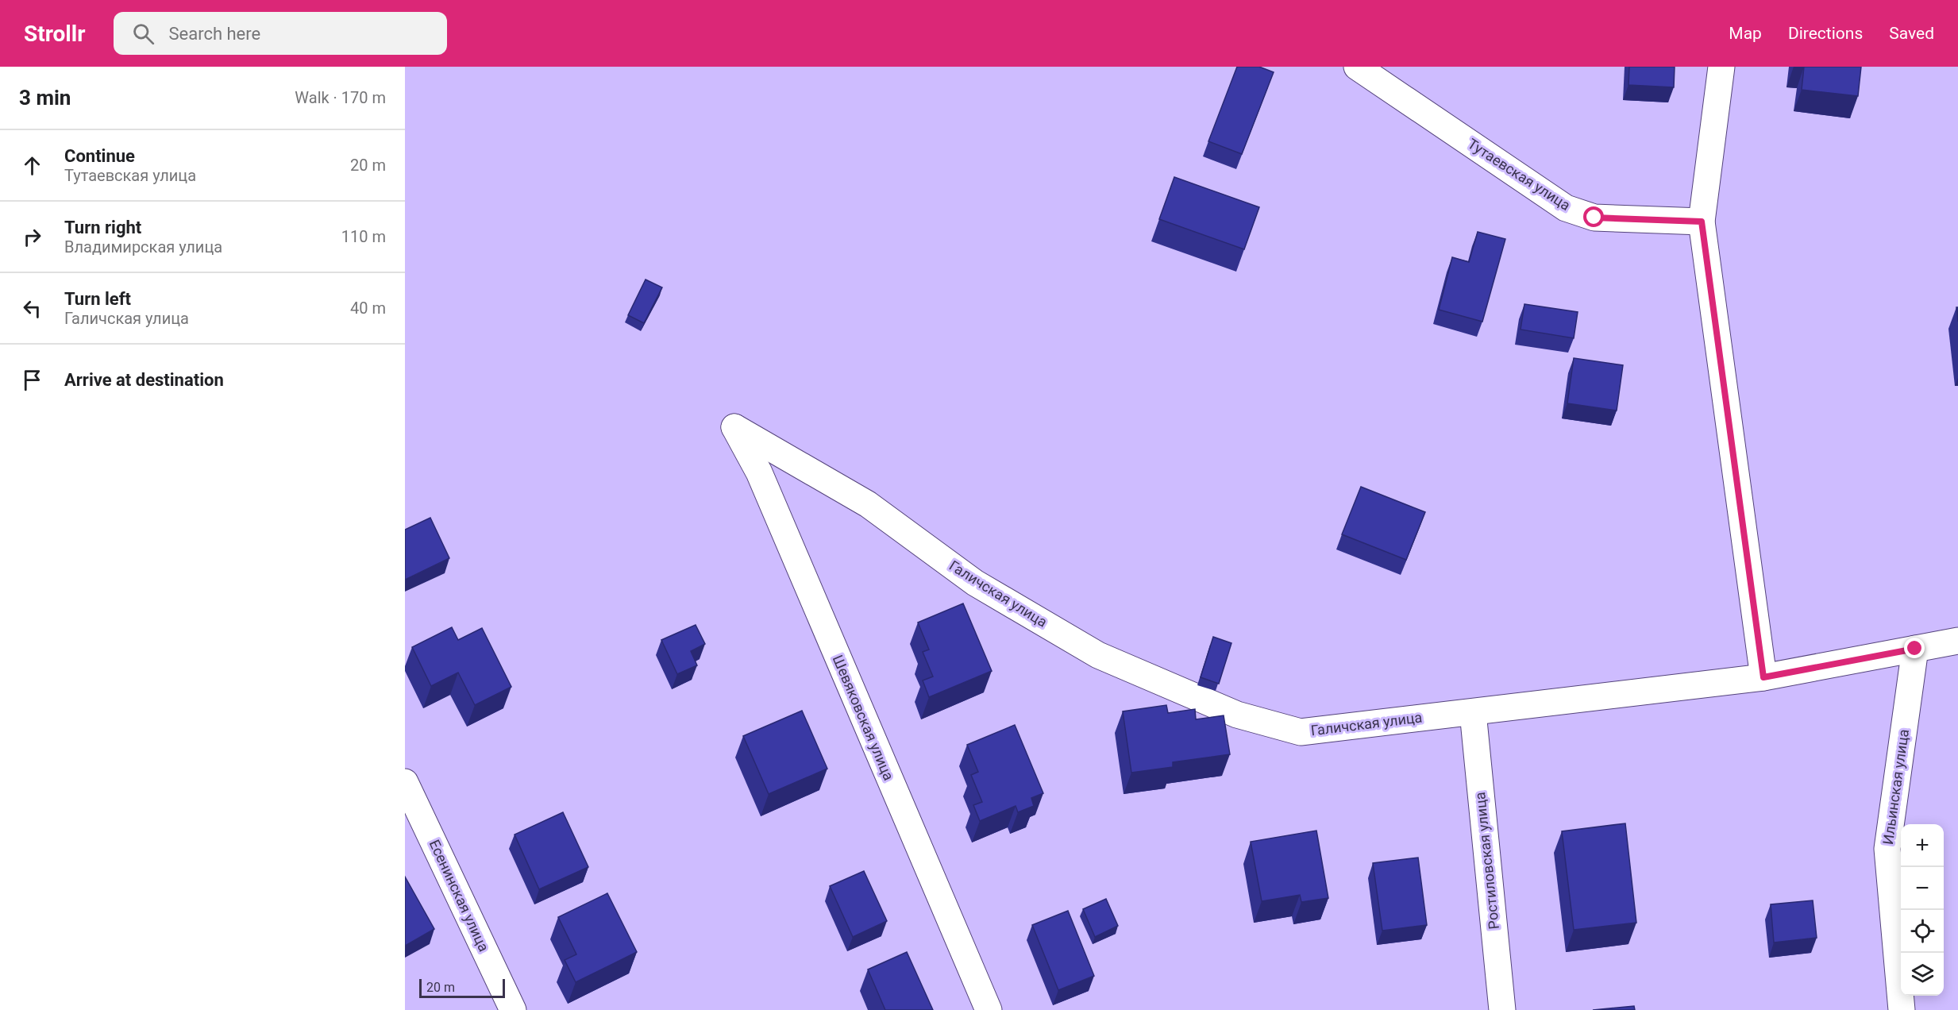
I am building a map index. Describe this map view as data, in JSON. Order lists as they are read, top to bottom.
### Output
{
  "streets": {
    "street": [
      "Тутаевская улица",
      "Галичская улица",
      "Шевяковская улица",
      "Ильинская улица",
      "Ростиловская улица",
      "Есенинская улица"
    ]
  },
  "crossings": [
    ["Галичская улица", "Шевяковская улица"],
    ["Галичская улица", "Ильинская улица"],
    ["Галичская улица", "Ростиловская улица"]
  ],
  "scale_bar": "20 m",
  "page": {
    "header": "Strollr",
    "search": "Search here",
    "nav": ["Map", "Directions", "Saved"],
    "heading": ["3 min", "Walk · 170 m"],
    "list": [
      ["Continue", "Тутаевская улица", "20 m"],
      ["Turn right", "Владимирская улица", "110 m"],
      ["Turn left", "Галичская улица", "40 m"],
      "Arrive at destination"
    ],
    "map_buttons": ["+", "−"],
    "scale": "20 m"
  }
}
